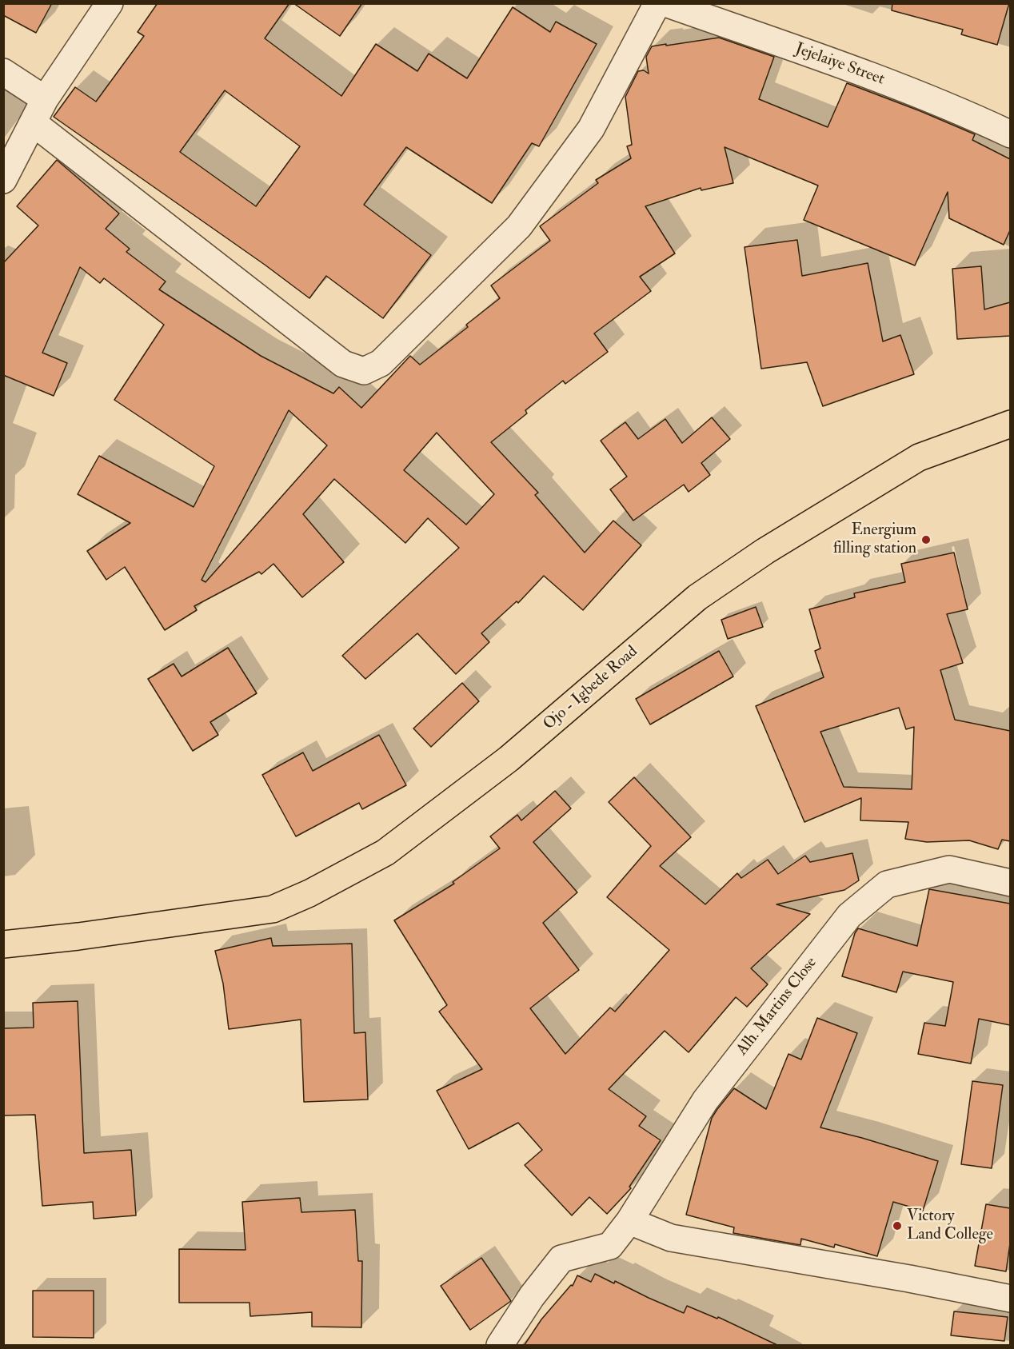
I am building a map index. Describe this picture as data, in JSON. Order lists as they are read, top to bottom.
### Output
{
  "streets": {
    "main road": ["Ojo - Igbede Road"],
    "street": ["Jejelaiye Street", "Alh. Martins Close"]
  },
  "places": ["Energium filling station", "Victory Land College"]
}
